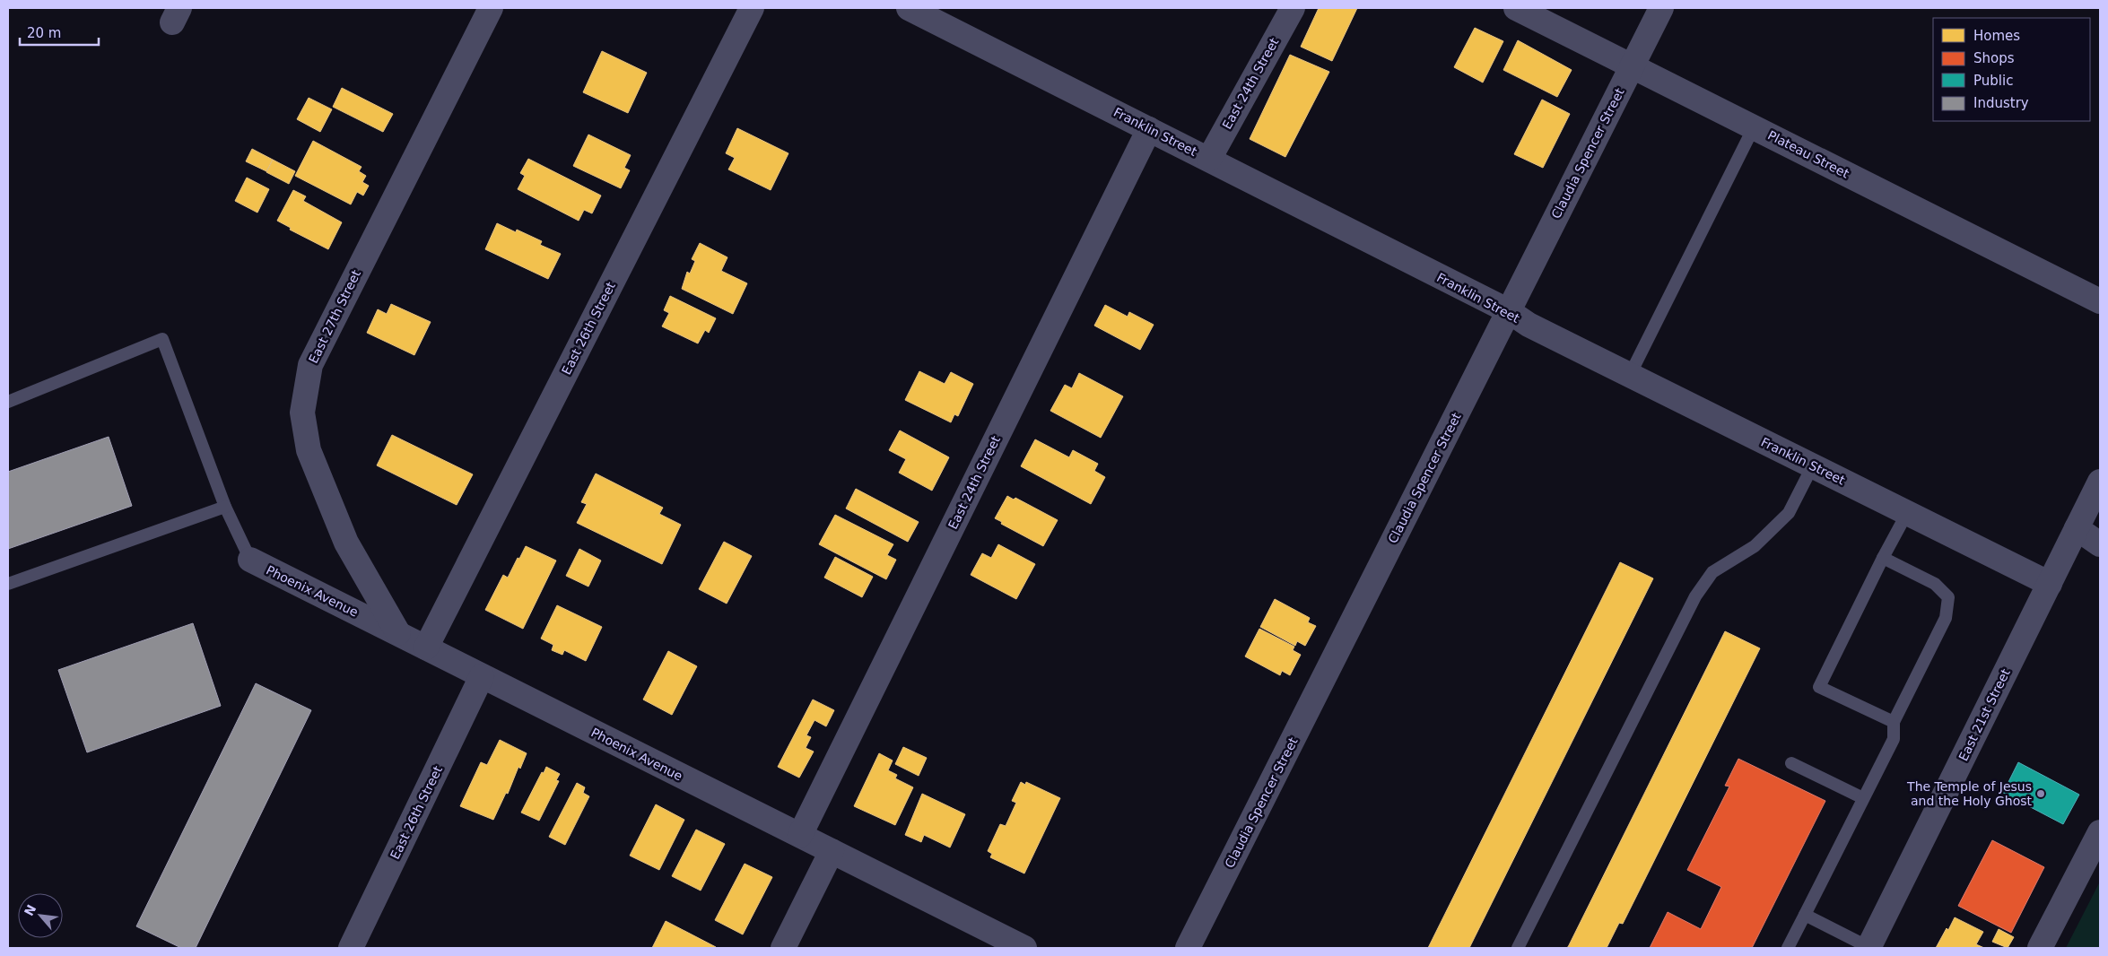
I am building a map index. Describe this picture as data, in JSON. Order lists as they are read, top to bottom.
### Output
{
  "streets": {
    "street": [
      "East 24th Street",
      "Franklin Street",
      "Claudia Spencer Street",
      "Plateau Street",
      "East 27th Street",
      "East 26th Street",
      "Phoenix Avenue",
      "East 21st Street"
    ]
  },
  "crossings": [
    ["East 24th Street", "Franklin Street"],
    ["East 24th Street", "Phoenix Avenue"],
    ["Franklin Street", "Claudia Spencer Street"],
    ["Franklin Street", "East 21st Street"],
    ["Claudia Spencer Street", "Plateau Street"],
    ["East 27th Street", "Phoenix Avenue"],
    ["East 26th Street", "Phoenix Avenue"]
  ],
  "places": ["The Temple of Jesus and the Holy Ghost"],
  "legend": [
    "Homes",
    "Shops",
    "Public",
    "Industry"
  ],
  "scale_bar": "20 m",
  "north": "top left"
}
